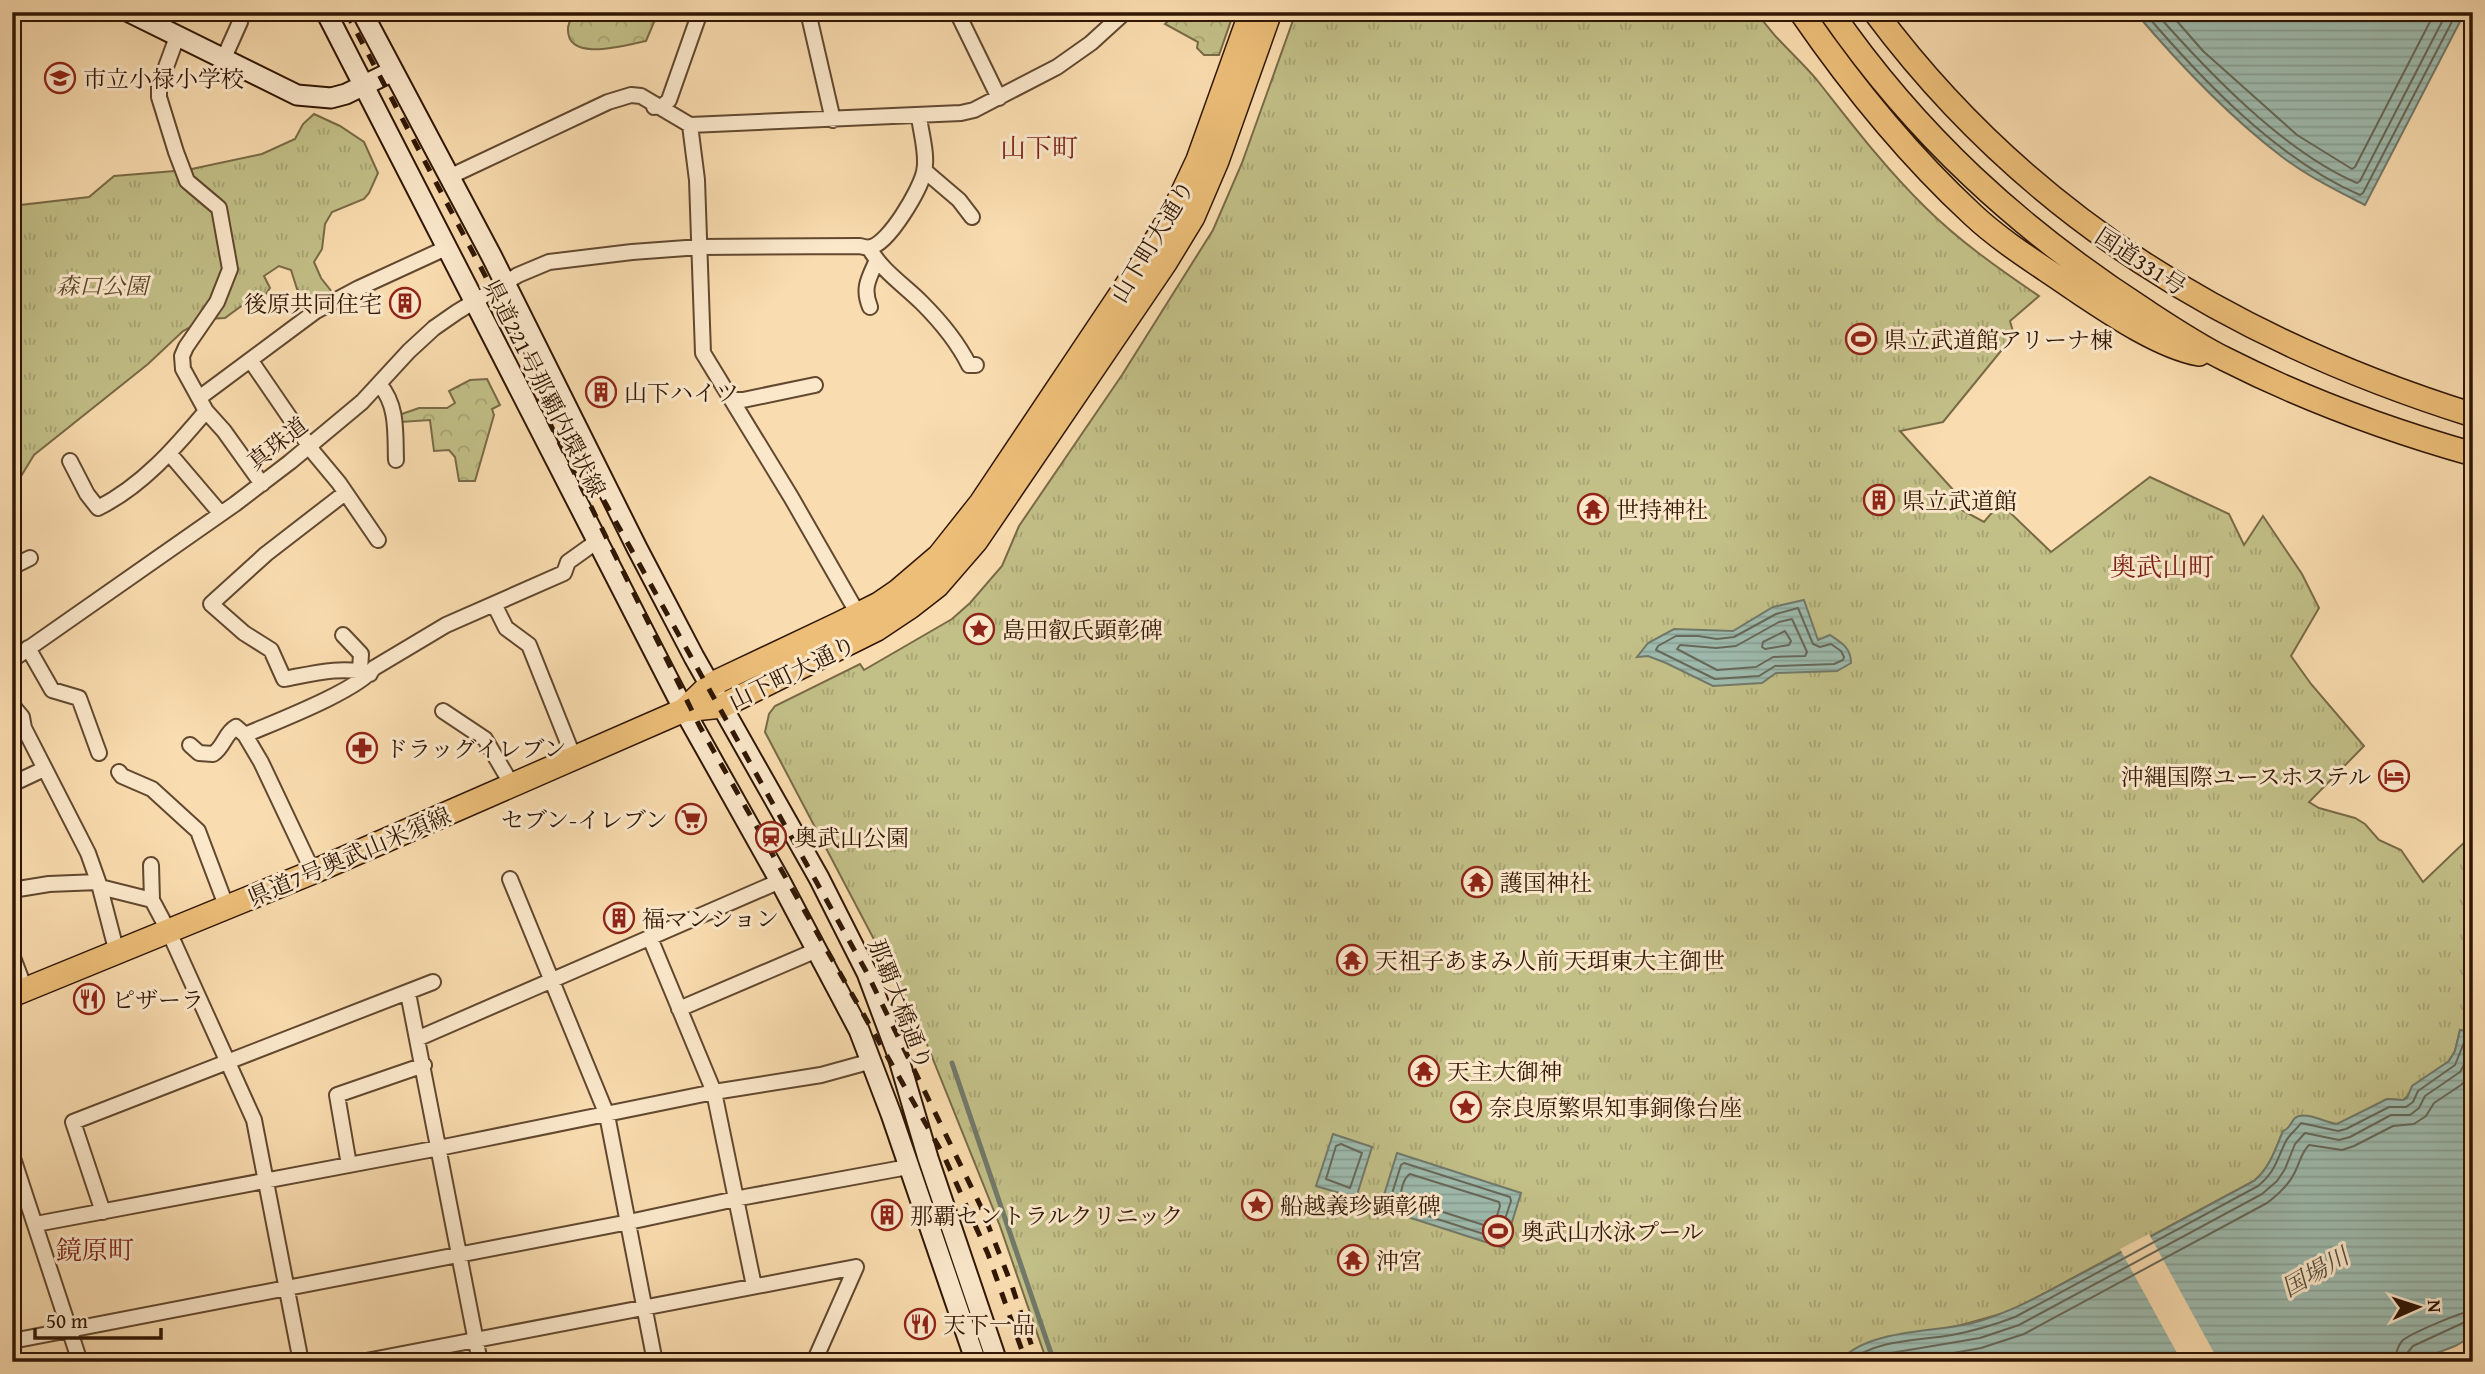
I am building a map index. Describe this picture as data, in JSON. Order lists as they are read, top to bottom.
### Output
{
  "streets": {
    "main road": [
      "山下町大通り",
      "国道331号",
      "県道221号那覇内環状線",
      "県道7号奥武山米須線",
      "那覇大橋通り"
    ],
    "street": ["真珠道"]
  },
  "crossings": [
    ["山下町大通り", "県道221号那覇内環状線"],
    ["山下町大通り", "県道7号奥武山米須線"],
    ["山下町大通り", "那覇大橋通り"],
    ["県道221号那覇内環状線", "真珠道"],
    ["県道221号那覇内環状線", "県道7号奥武山米須線"],
    ["県道221号那覇内環状線", "那覇大橋通り"],
    ["県道7号奥武山米須線", "那覇大橋通り"]
  ],
  "districts": ["山下町", "奥武山町", "鏡原町"],
  "water": ["国場川"],
  "parks": ["森口公園"],
  "places": {
    "school or university": ["市立小禄小学校"],
    "building": [
      "後原共同住宅",
      "山下ハイツ",
      "県立武道館",
      "福マンション",
      "那覇セントラルクリニック"
    ],
    "sports": ["県立武道館アリーナ棟", "奥武山水泳プール"],
    "temple": [
      "世持神社",
      "護国神社",
      "天祖子あまみ人前 天珥東大主御世",
      "天主大御神",
      "沖宮"
    ],
    "place": ["島田叡氏顕彰碑", "奈良原繁県知事銅像台座", "船越義珍顕彰碑"],
    "pharmacy": ["ドラッグイレブン"],
    "hotel": ["沖縄国際ユースホステル"],
    "supermarket": ["セブン-イレブン"],
    "station": ["奥武山公園"],
    "restaurant": ["ピザーラ", "天下一品"]
  },
  "scale_bar": "50 m",
  "north": "right"
}
